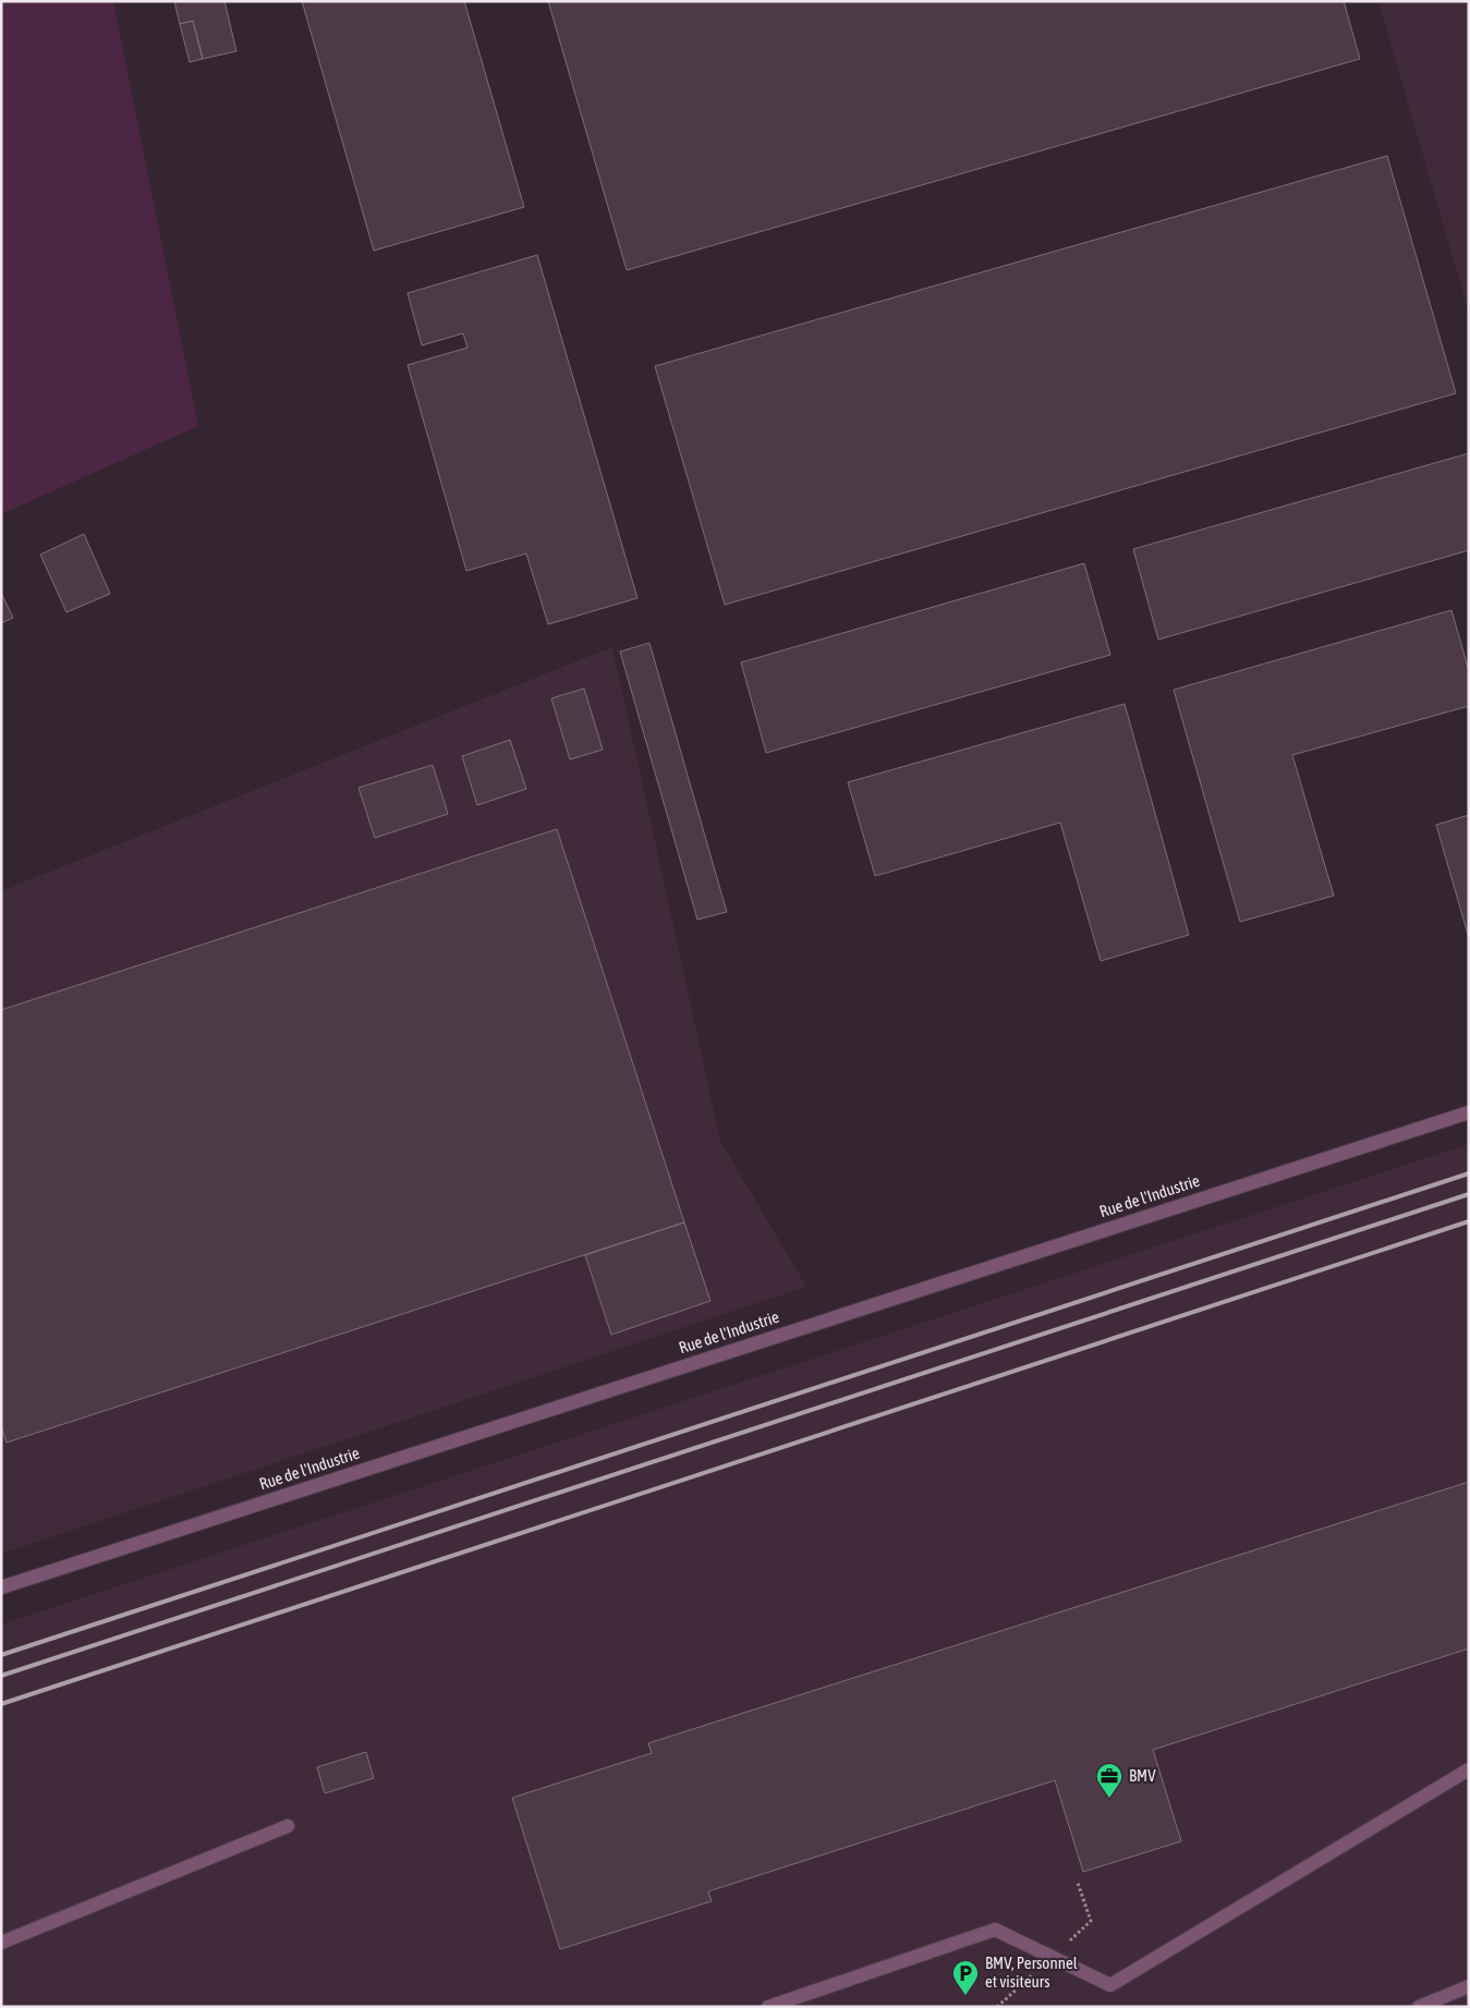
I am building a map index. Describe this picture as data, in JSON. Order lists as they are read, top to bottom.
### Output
{
  "streets": {
    "street": ["Rue de l'Industrie"]
  },
  "places": {
    "office": ["BMV"],
    "parking": ["BMV, Personnel et visiteurs"]
  }
}
